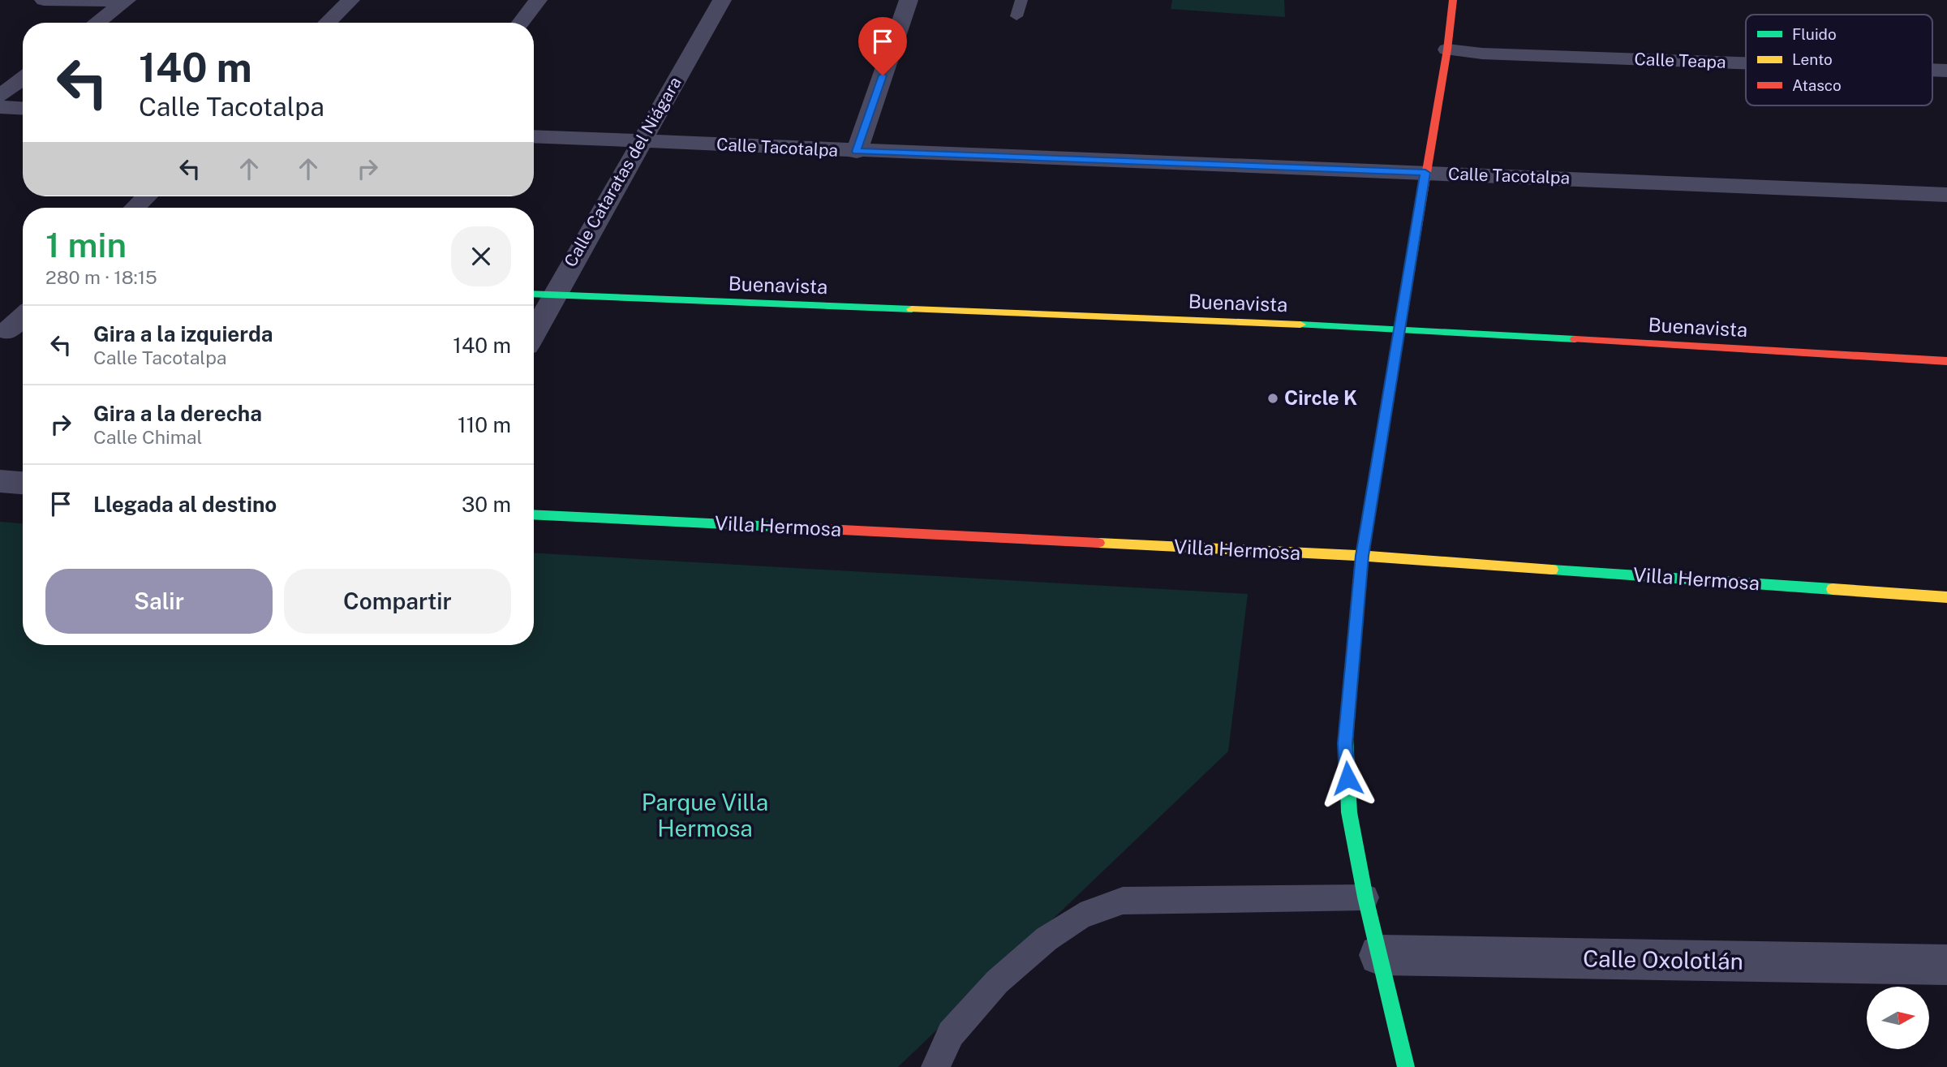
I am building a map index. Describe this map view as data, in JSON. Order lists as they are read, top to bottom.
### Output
{
  "streets": {
    "street": [
      "Calle Teapa",
      "Calle Tacotalpa",
      "Calle Cataratas del Niágara",
      "Buenavista",
      "Villa Hermosa",
      "Calle Oxolotlán"
    ]
  },
  "crossings": [
    ["Calle Tacotalpa", "Calle Cataratas del Niágara"],
    ["Calle Cataratas del Niágara", "Buenavista"]
  ],
  "parks": ["Parque Villa Hermosa"],
  "places": ["Circle K"],
  "legend": ["Fluido", "Lento", "Atasco"],
  "north": "right",
  "page": {
    "turn": ["140 m", "Calle Tacotalpa"],
    "heading": ["1 min", "280 m · 18:15"],
    "list": [
      {
        "name": "Gira a la izquierda",
        "note": "Calle Tacotalpa",
        "value": "140 m"
      },
      {
        "name": "Gira a la derecha",
        "note": "Calle Chimal",
        "value": "110 m"
      },
      {
        "name": "Llegada al destino",
        "value": "30 m"
      }
    ],
    "buttons": ["Salir", "Compartir"]
  }
}
